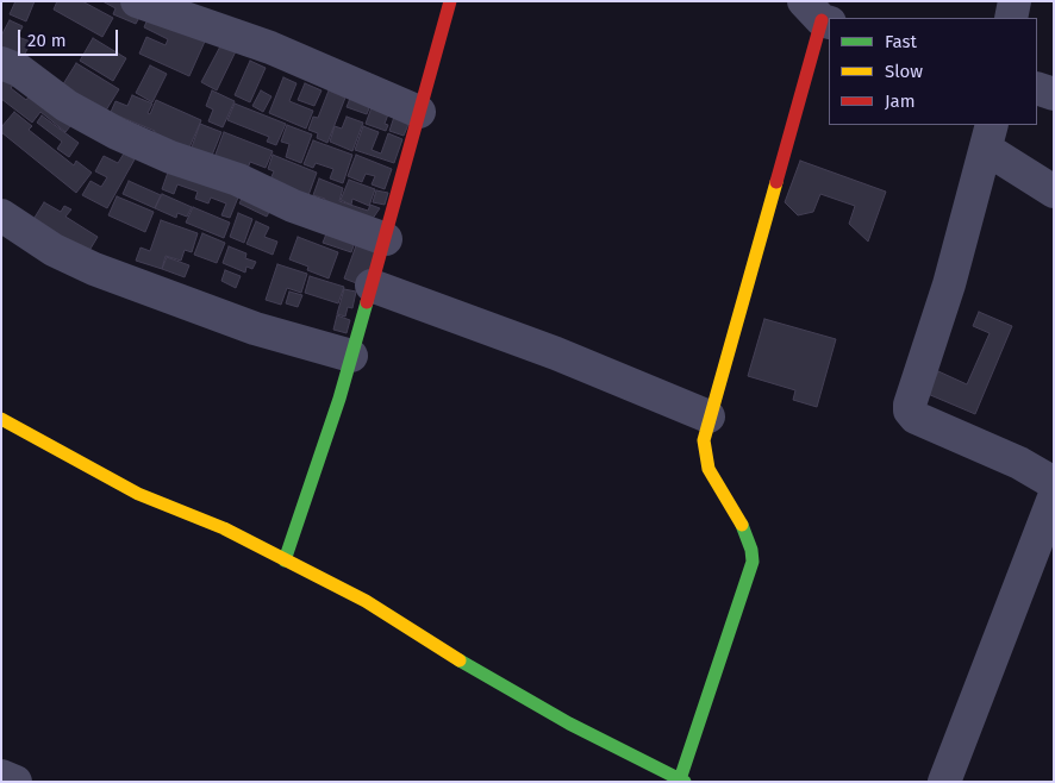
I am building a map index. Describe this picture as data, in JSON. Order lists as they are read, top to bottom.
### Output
{
  "legend": ["Fast", "Slow", "Jam"],
  "scale_bar": "20 m"
}
